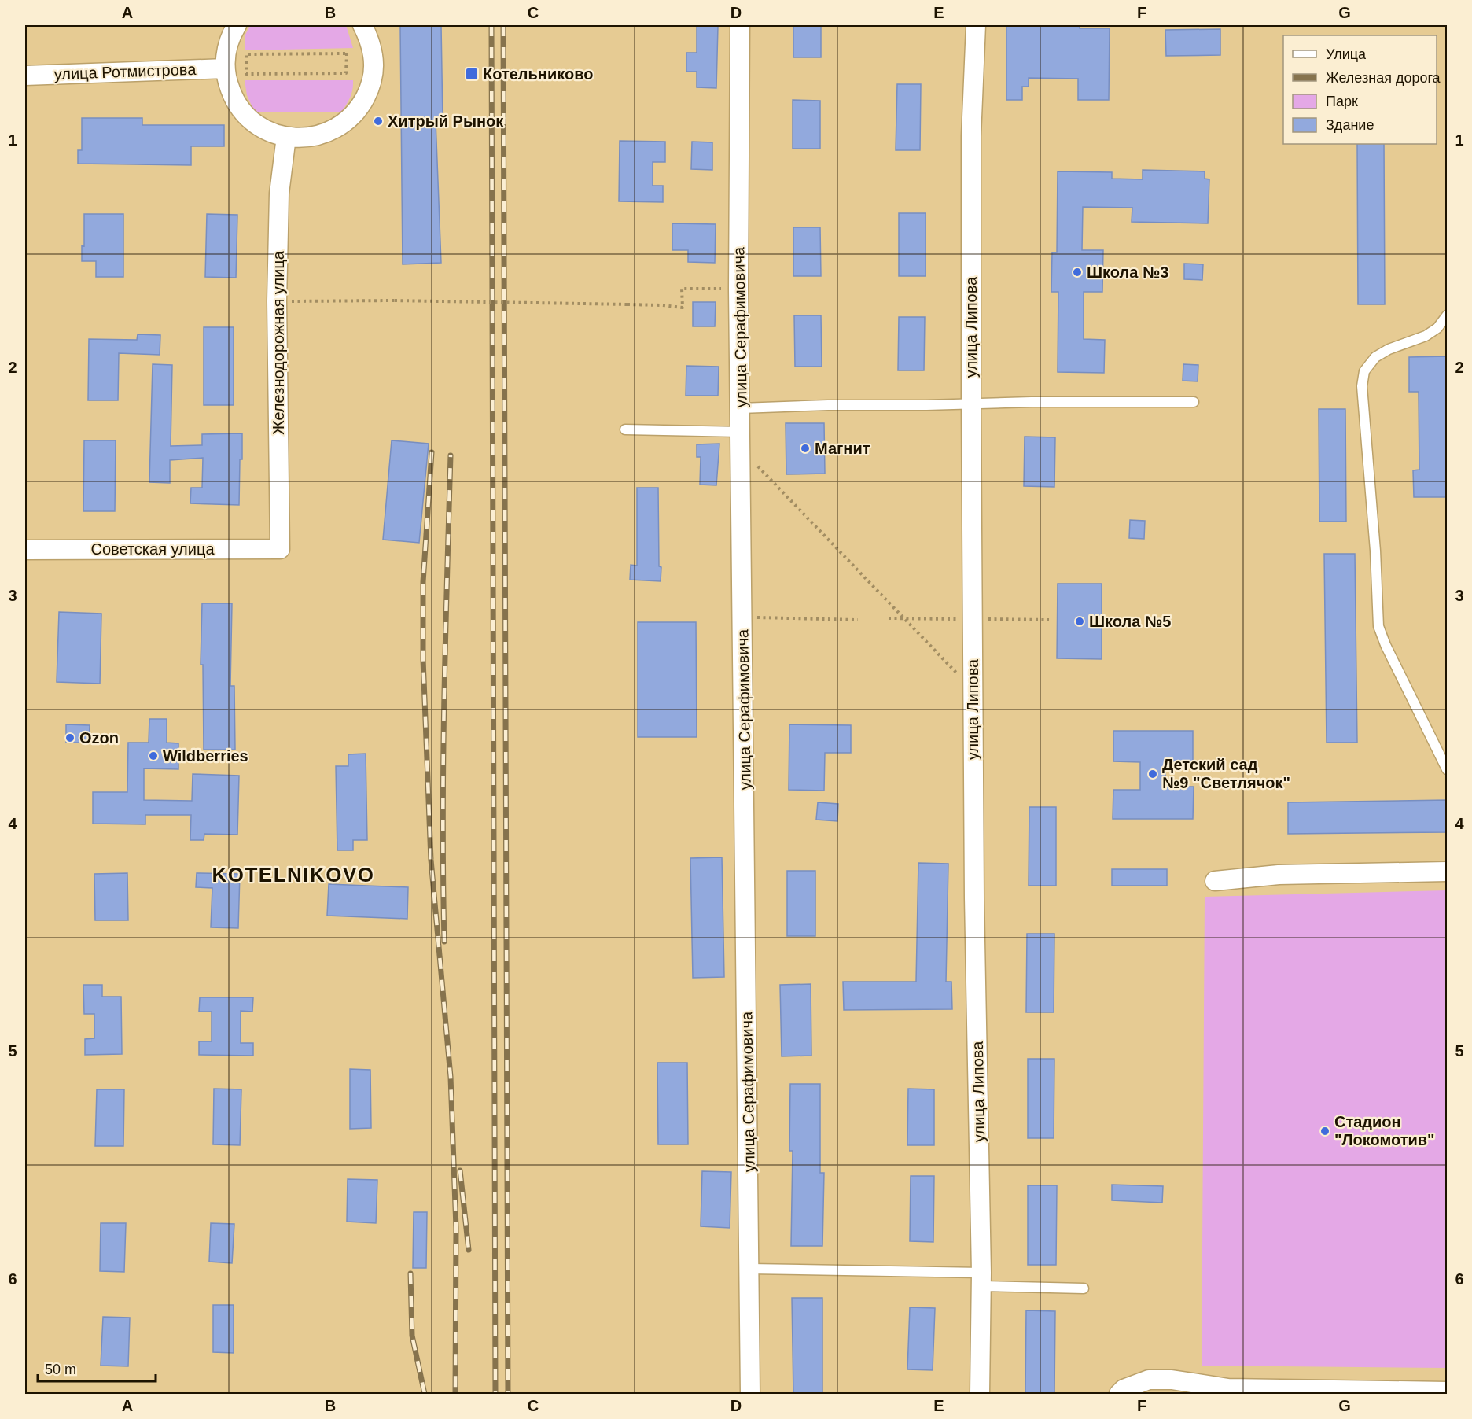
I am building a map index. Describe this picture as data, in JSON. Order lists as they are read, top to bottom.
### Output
{
  "streets": {
    "street": [
      "улица Ротмистрова",
      "улица Серафимовича",
      "улица Липова",
      "Железнодорожная улица",
      "Советская улица"
    ]
  },
  "crossings": [
    ["Железнодорожная улица", "Советская улица"]
  ],
  "districts": ["KOTELNIKOVO"],
  "places": {
    "transit": ["Котельниково"],
    "other": [
      "Хитрый Рынок",
      "Школа №3",
      "Магнит",
      "Школа №5",
      "Ozon",
      "Wildberries",
      "Детский сад №9 \"Светлячок\"",
      "Стадион \"Локомотив\""
    ]
  },
  "legend": [
    "Улица",
    "Железная дорога",
    "Парк",
    "Здание"
  ],
  "scale_bar": "50 m",
  "grid": {
    "columns": [
      "A",
      "B",
      "C",
      "D",
      "E",
      "F",
      "G"
    ],
    "rows": [
      "1",
      "2",
      "3",
      "4",
      "5",
      "6"
    ]
  }
}
